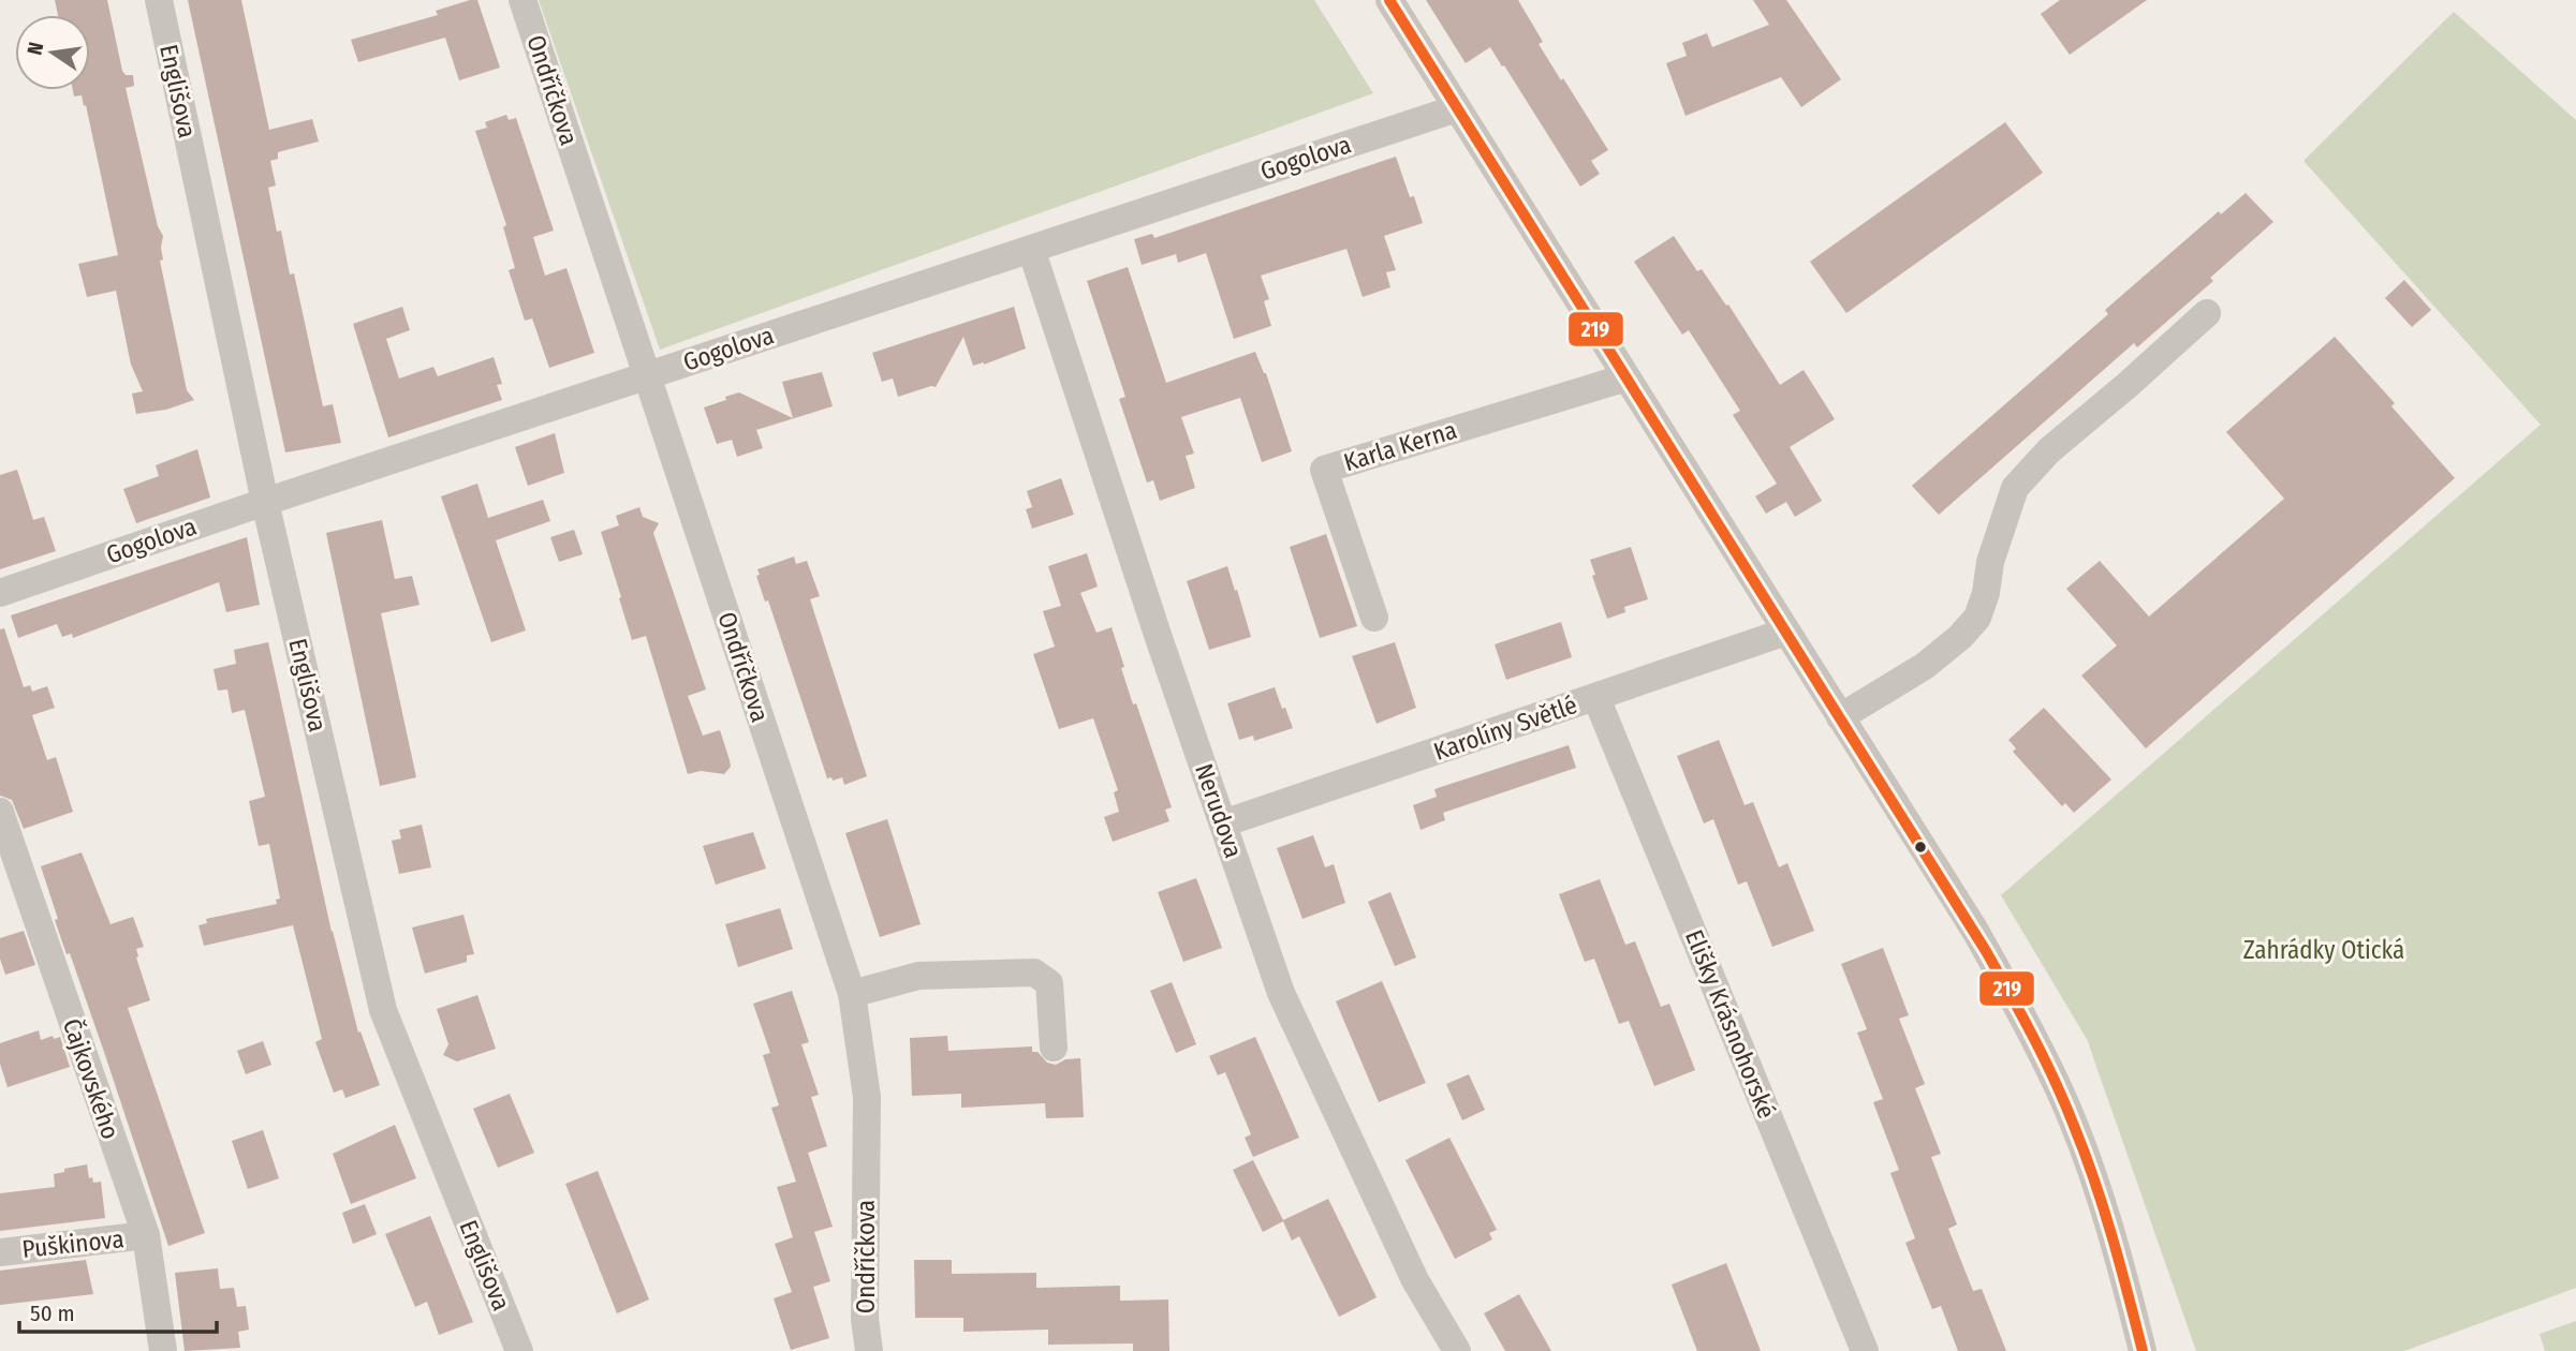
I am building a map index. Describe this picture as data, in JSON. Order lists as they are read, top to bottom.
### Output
{
  "streets": {
    "street": [
      "Ondříčkova",
      "Englišova",
      "Gogolova",
      "Karla Kerna",
      "Karolíny Světlé",
      "Nerudova",
      "Elišky Krásnohorské",
      "Čajkovského",
      "Puškinova"
    ]
  },
  "crossings": [
    ["Ondříčkova", "Gogolova"],
    ["Englišova", "Gogolova"],
    ["Gogolova", "Nerudova"],
    ["Karolíny Světlé", "Nerudova"],
    ["Karolíny Světlé", "Elišky Krásnohorské"],
    ["Čajkovského", "Puškinova"]
  ],
  "parks": ["Zahrádky Otická"],
  "lines": ["transit line 219"],
  "scale_bar": "50 m",
  "north": "left"
}
